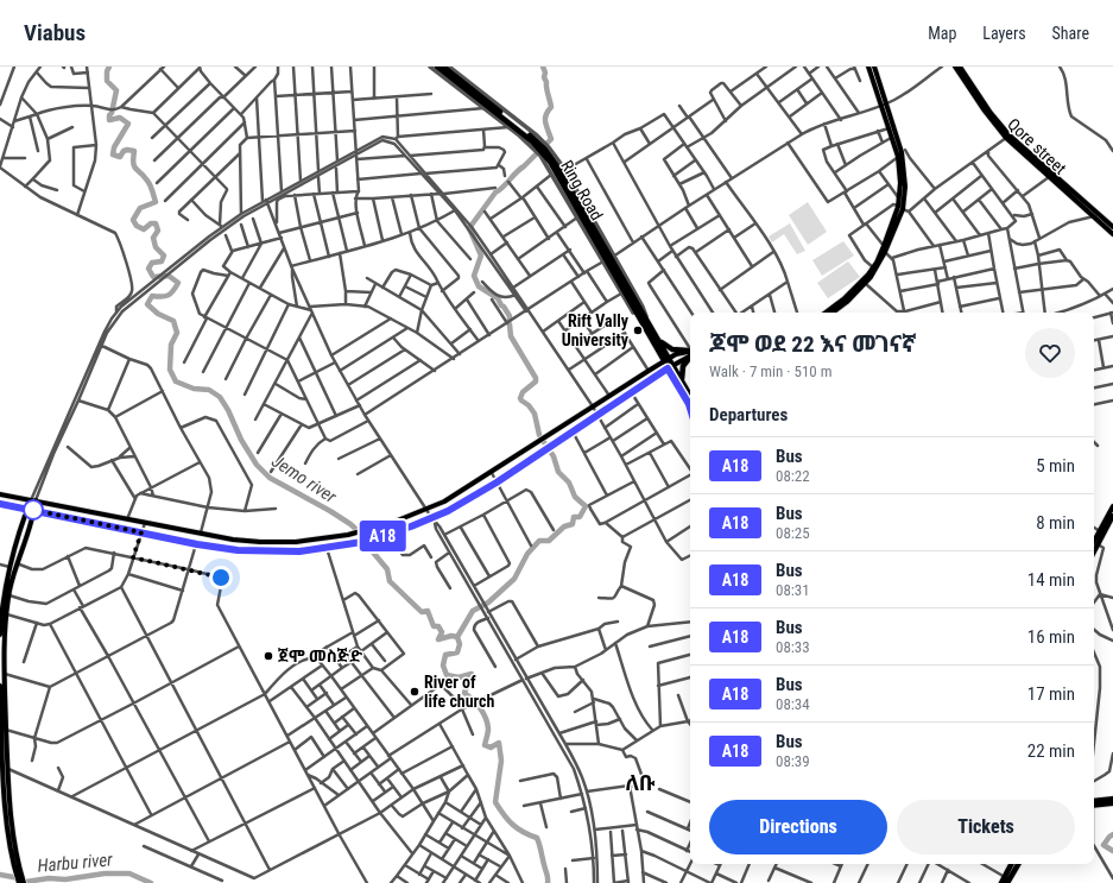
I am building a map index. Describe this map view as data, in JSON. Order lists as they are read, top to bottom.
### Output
{
  "streets": {
    "highway": ["Ring Road"],
    "main road": ["Qore street"]
  },
  "districts": ["ለቡ"],
  "water": ["Jemo river", "Harbu river"],
  "places": ["Rift Vally University", "ጀሞ መስጅድ", "River of life church"],
  "lines": ["bus line A18"],
  "page": {
    "header": "Viabus",
    "nav": ["Map", "Layers", "Share"],
    "on_map": "A18",
    "heading": [
      ["ጆሞ ወደ 22 እና መገናኛ", "Walk · 7 min · 510 m"],
      "Departures"
    ],
    "list": [
      {
        "mark": "A18",
        "name": "Bus",
        "note": "08:22",
        "value": "5 min"
      },
      {
        "mark": "A18",
        "name": "Bus",
        "note": "08:25",
        "value": "8 min"
      },
      {
        "mark": "A18",
        "name": "Bus",
        "note": "08:31",
        "value": "14 min"
      },
      {
        "mark": "A18",
        "name": "Bus",
        "note": "08:33",
        "value": "16 min"
      },
      {
        "mark": "A18",
        "name": "Bus",
        "note": "08:34",
        "value": "17 min"
      },
      {
        "mark": "A18",
        "name": "Bus",
        "note": "08:39",
        "value": "22 min"
      }
    ],
    "buttons": ["Directions", "Tickets"]
  }
}
